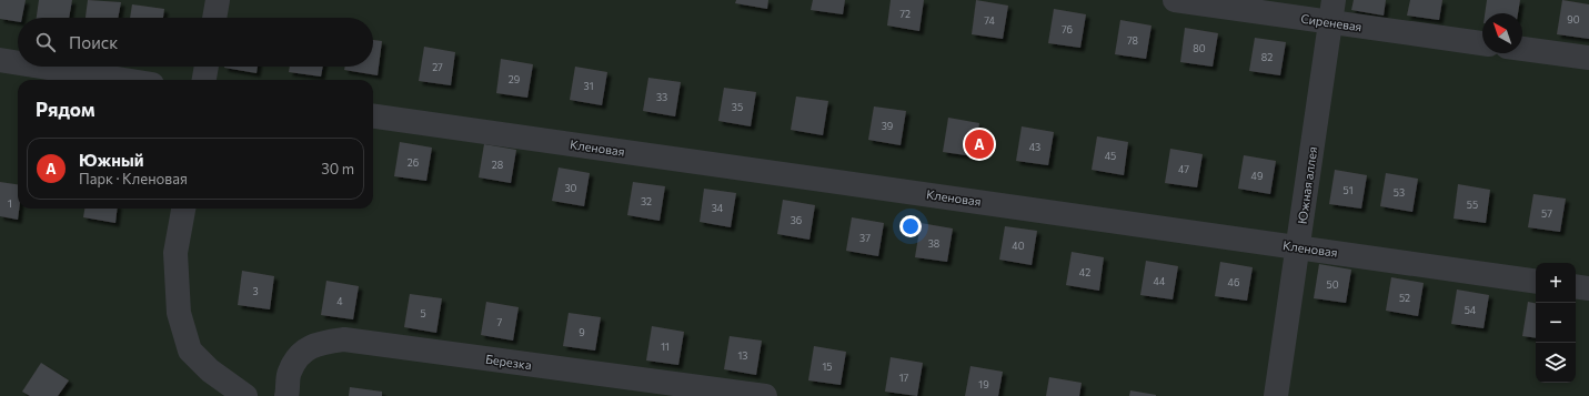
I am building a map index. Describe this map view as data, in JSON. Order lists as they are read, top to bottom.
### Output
{
  "streets": {
    "street": [
      "Сиреневая",
      "Кленовая",
      "Южная аллея",
      "Березка"
    ]
  },
  "crossings": [
    ["Сиреневая", "Южная аллея"],
    ["Кленовая", "Южная аллея"]
  ],
  "house_numbers": [
    "72",
    "90",
    "74",
    "76",
    "78",
    "80",
    "82",
    "27",
    "29",
    "31",
    "33",
    "35",
    "39",
    "43",
    "45",
    "26",
    "28",
    "47",
    "49",
    "30",
    "51",
    "53",
    "32",
    "1",
    "55",
    "34",
    "57",
    "36",
    "37",
    "38",
    "40",
    "42",
    "44",
    "46",
    "50",
    "3",
    "52",
    "4",
    "54",
    "5",
    "7",
    "9",
    "11",
    "13",
    "15",
    "17",
    "19"
  ],
  "north": "top left",
  "page": {
    "search": "Поиск",
    "heading": "Рядом",
    "pins": "A",
    "list": [
      {
        "mark": "A",
        "name": "Южный",
        "note": "Парк · Кленовая",
        "value": "30 m"
      }
    ],
    "map_buttons": ["+", "−"]
  }
}
